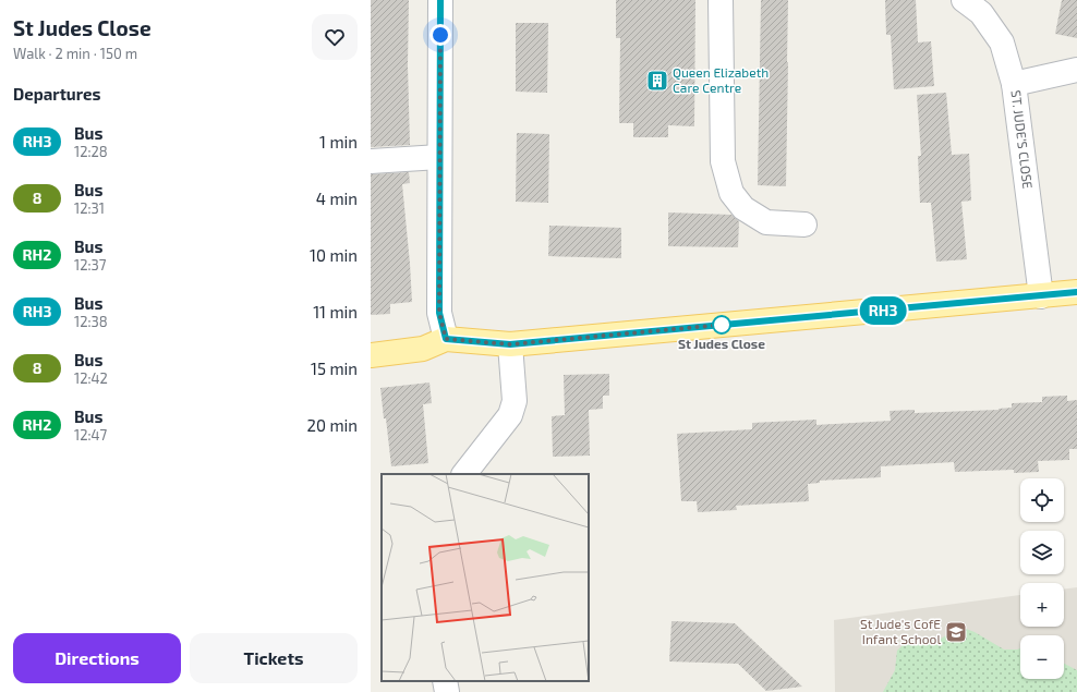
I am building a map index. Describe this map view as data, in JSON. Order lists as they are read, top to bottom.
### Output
{
  "streets": {
    "street": ["ST. JUDE'S CLOSE"]
  },
  "places": {
    "building": ["Queen Elizabeth Care Centre"],
    "other": ["St Judes Close"],
    "school or university": ["St Jude's CofE Infant School"]
  },
  "lines": ["bus line RH3"],
  "page": {
    "heading": [
      ["St Judes Close", "Walk · 2 min · 150 m"],
      "Departures"
    ],
    "on_map": "RH3",
    "list": [
      {
        "mark": "RH3",
        "name": "Bus",
        "note": "12:28",
        "value": "1 min"
      },
      {
        "mark": "8",
        "name": "Bus",
        "note": "12:31",
        "value": "4 min"
      },
      {
        "mark": "RH2",
        "name": "Bus",
        "note": "12:37",
        "value": "10 min"
      },
      {
        "mark": "RH3",
        "name": "Bus",
        "note": "12:38",
        "value": "11 min"
      },
      {
        "mark": "8",
        "name": "Bus",
        "note": "12:42",
        "value": "15 min"
      },
      {
        "mark": "RH2",
        "name": "Bus",
        "note": "12:47",
        "value": "20 min"
      }
    ],
    "map_buttons": ["+", "−"],
    "buttons": ["Directions", "Tickets"]
  }
}
